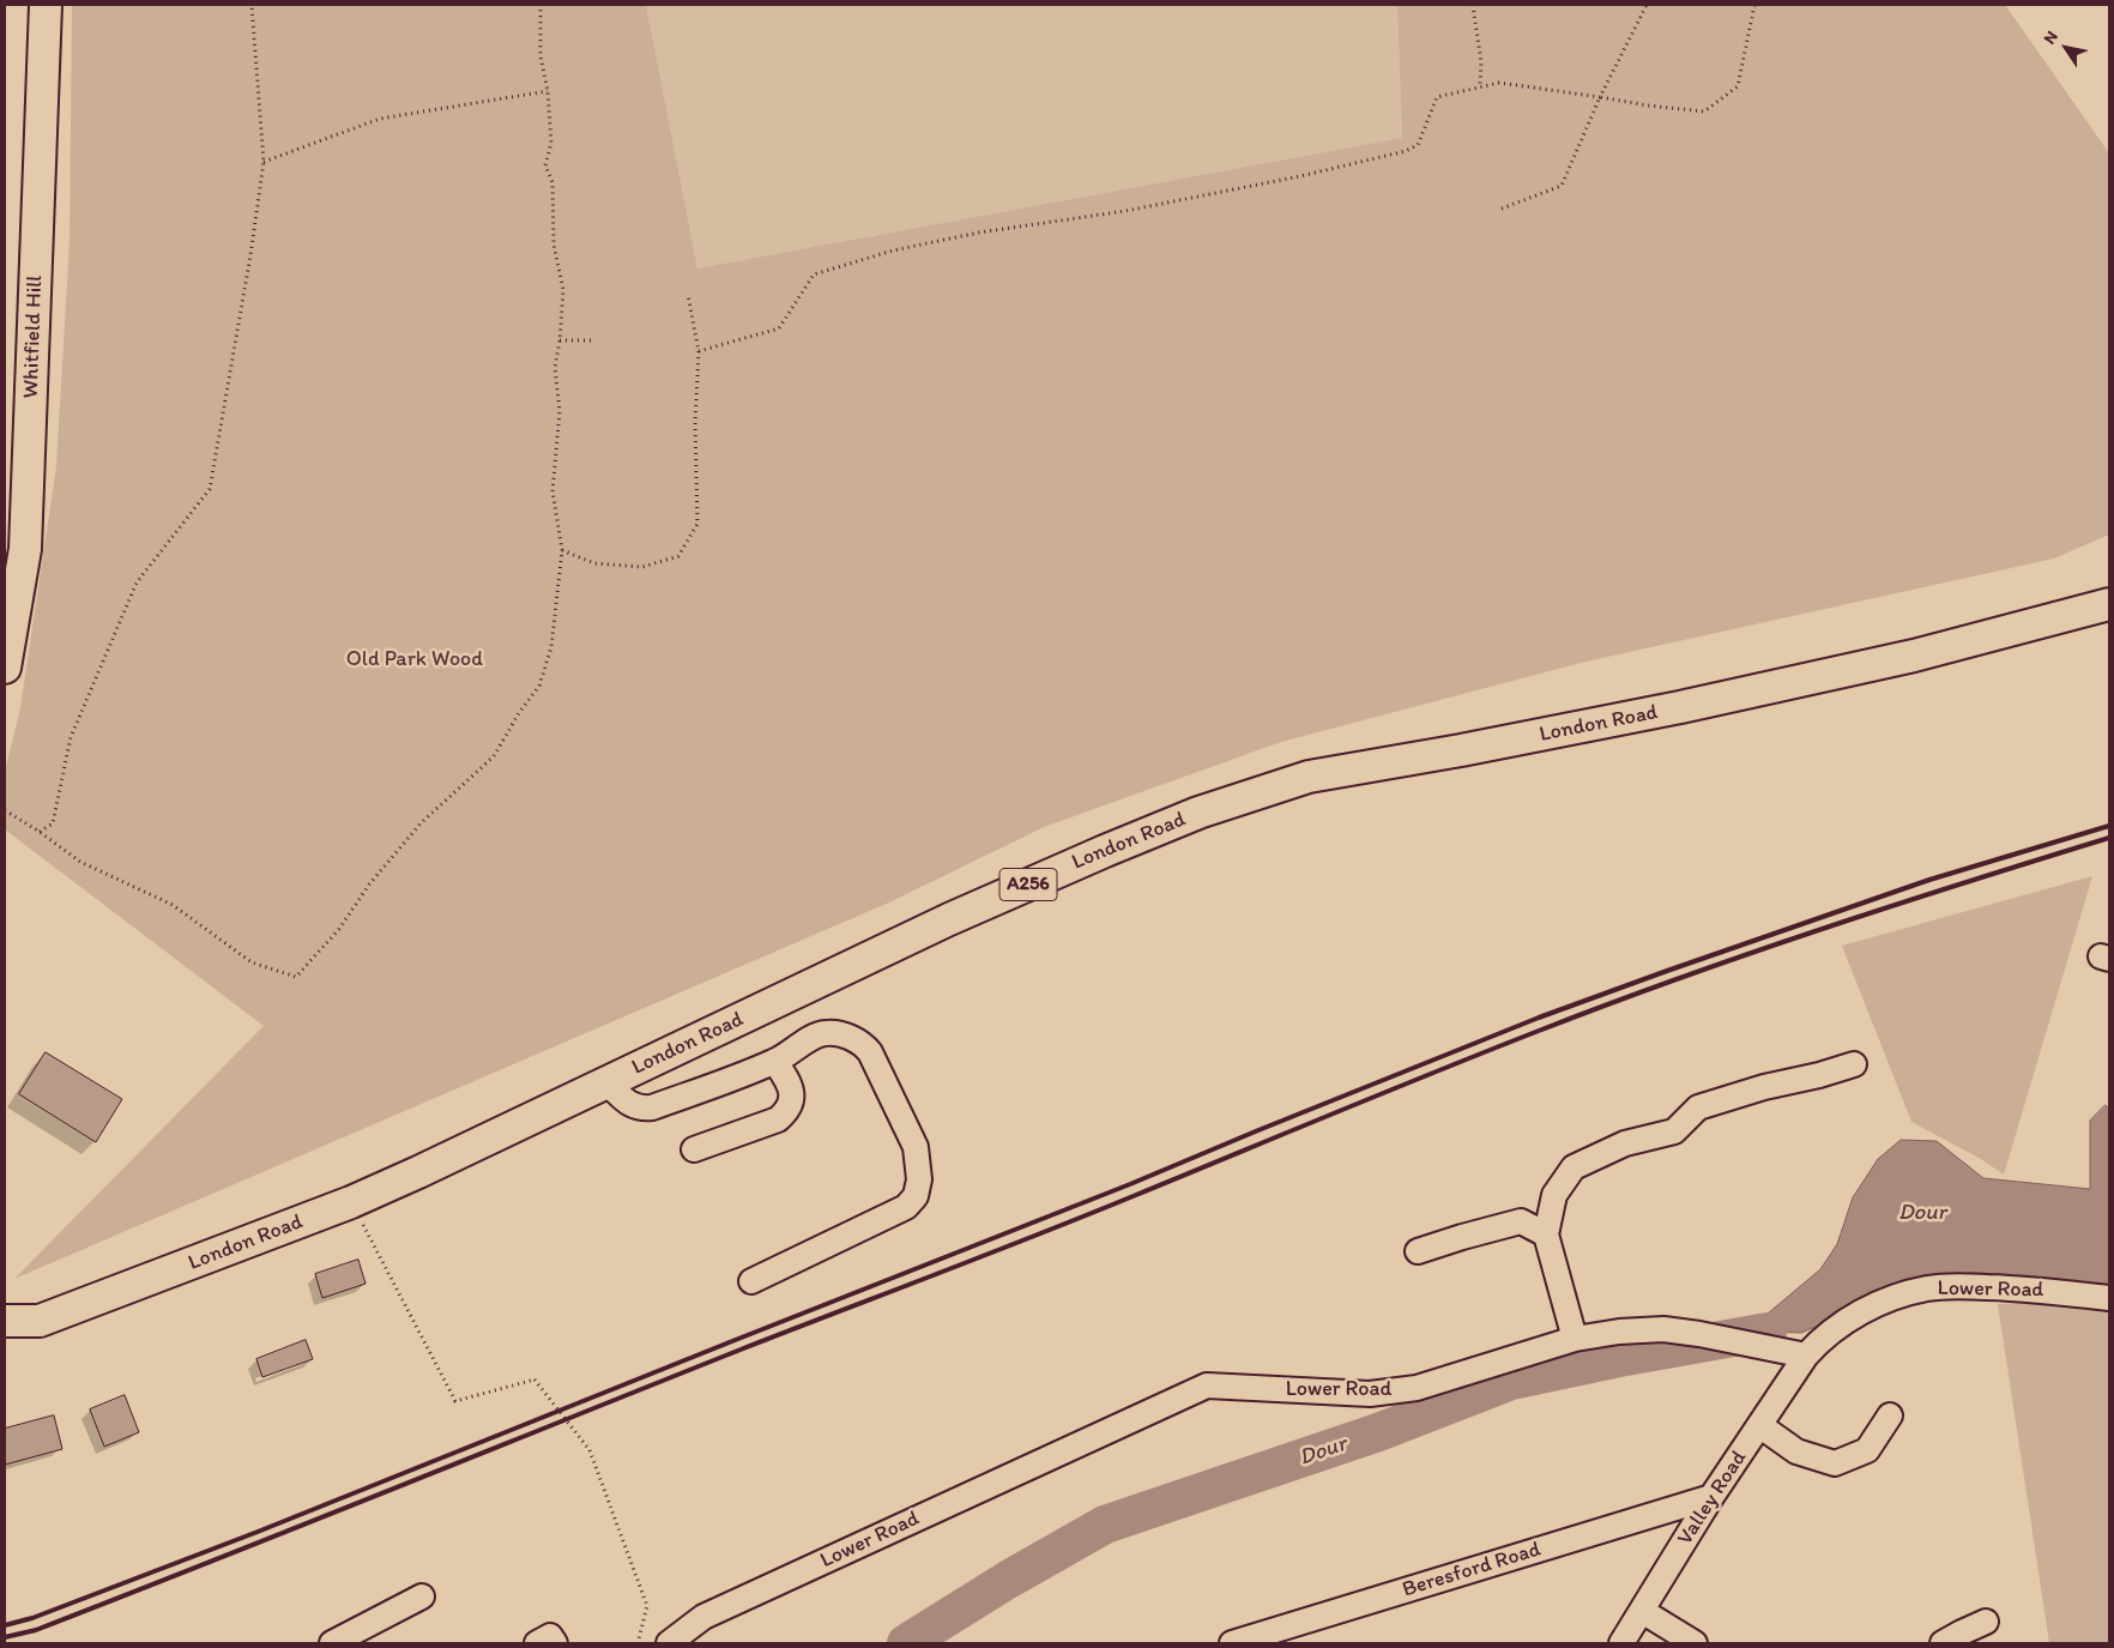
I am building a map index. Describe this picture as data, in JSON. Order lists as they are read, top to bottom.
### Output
{
  "streets": {
    "main road": ["Whitfield Hill", "London Road", "A256"],
    "street": ["Lower Road", "Valley Road", "Beresford Road"]
  },
  "crossings": [
    ["Lower Road", "Valley Road"],
    ["Valley Road", "Beresford Road"]
  ],
  "water": ["Dour"],
  "parks": ["Old Park Wood"],
  "north": "top left"
}
